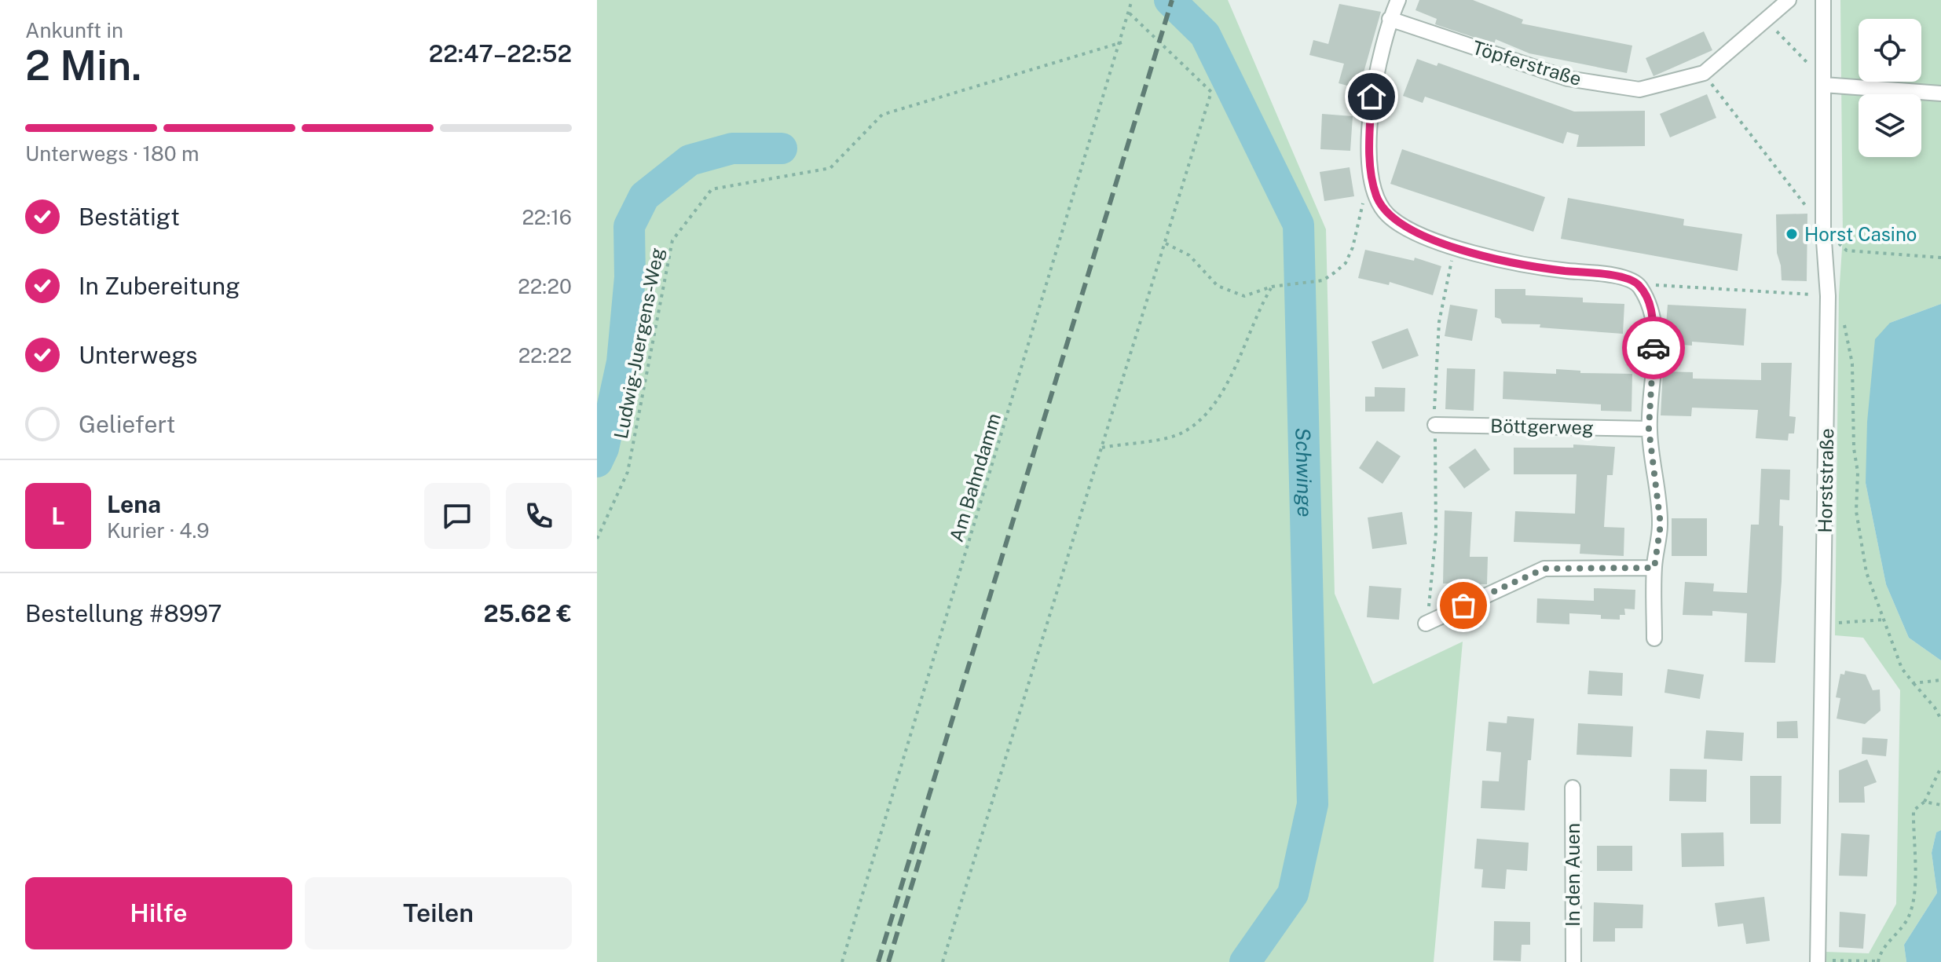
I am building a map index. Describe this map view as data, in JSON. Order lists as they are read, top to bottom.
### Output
{
  "streets": {
    "street": [
      "Töpferstraße",
      "Böttgerweg",
      "Horststraße",
      "In den Auen"
    ],
    "path": ["Ludwig-Juergens-Weg", "Am Bahndamm"]
  },
  "crossings": [
    ["Ludwig-Juergens-Weg", "Am Bahndamm"]
  ],
  "water": ["Schwinge"],
  "places": ["Horst Casino"],
  "page": {
    "heading": ["2 Min.", "Ankunft in", "22:47–22:52"],
    "panel": [
      "Lena",
      "Kurier · 4.9",
      "Bestellung #8997",
      "25.62 €"
    ],
    "bar": "Unterwegs · 180 m",
    "list": [
      ["Bestätigt", "22:16"],
      ["In Zubereitung", "22:20"],
      ["Unterwegs", "22:22"],
      "Geliefert"
    ],
    "round": "L",
    "buttons": ["Hilfe", "Teilen"]
  }
}
